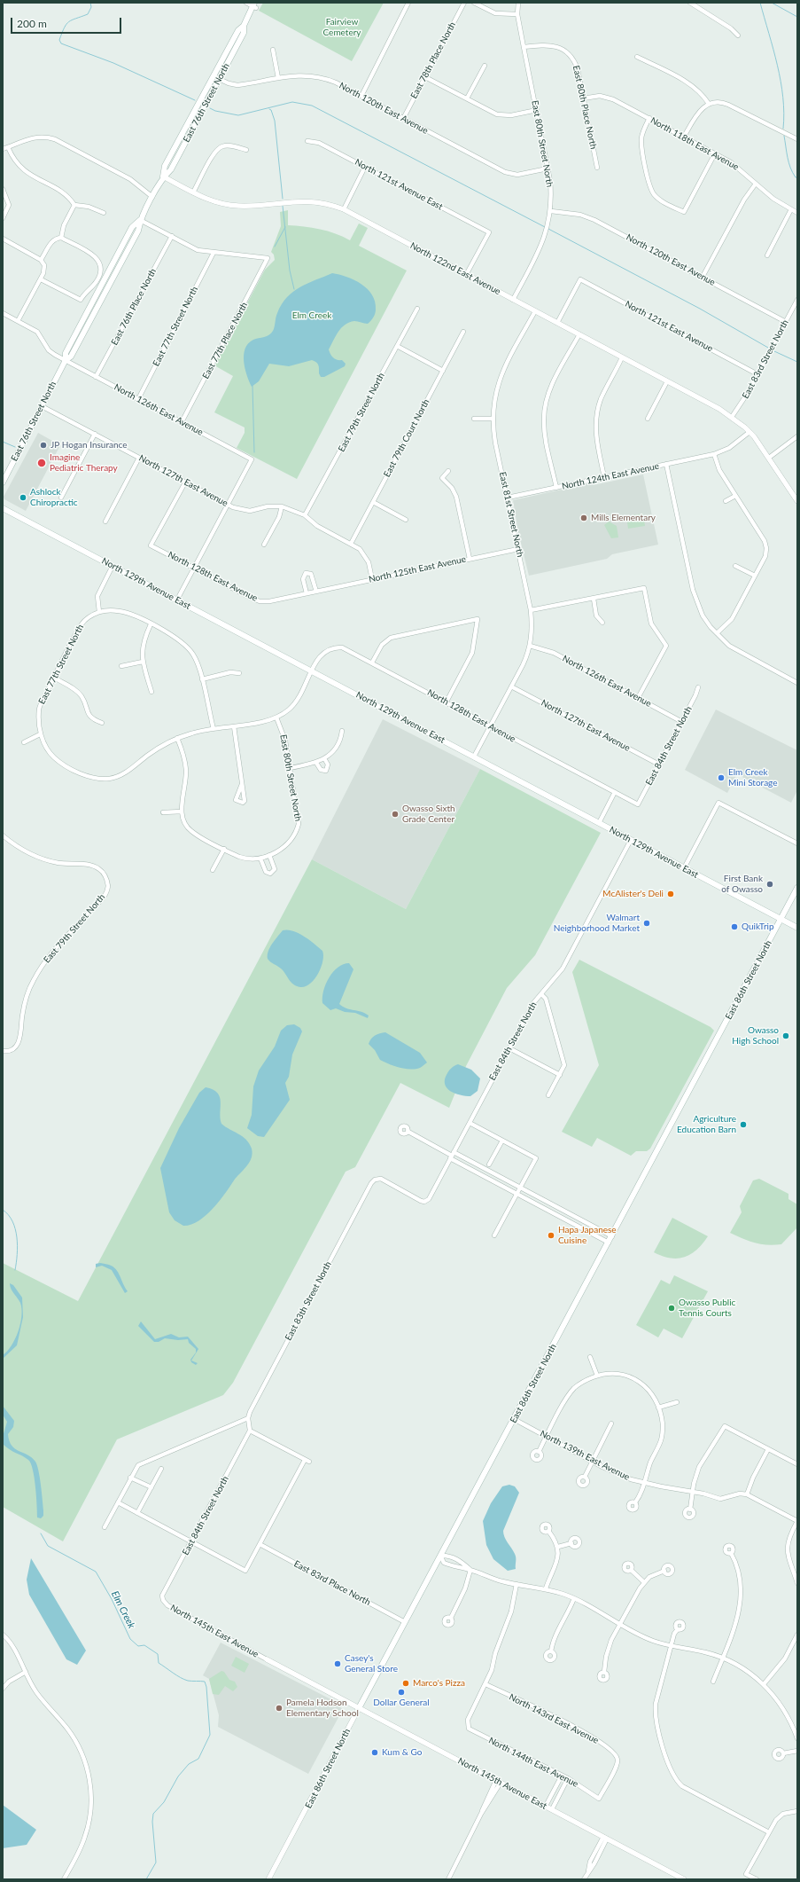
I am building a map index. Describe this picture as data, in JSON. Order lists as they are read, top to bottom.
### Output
{
  "streets": {
    "main road": ["East 76th Street North", "North 129th Avenue East", "East 86th Street North"],
    "street": [
      "East 78th Place North",
      "East 80th Place North",
      "North 120th East Avenue",
      "East 80th Street North",
      "North 118th East Avenue",
      "North 121st Avenue East",
      "North 122nd East Avenue",
      "East 76th Place North",
      "East 77th Street North",
      "North 121st East Avenue",
      "East 77th Place North",
      "East 83rd Street North",
      "North 126th East Avenue",
      "East 79th Street North",
      "East 79th Court North",
      "North 124th East Avenue",
      "North 127th East Avenue",
      "East 81st Street North",
      "North 125th East Avenue",
      "North 128th East Avenue",
      "East 84th Street North",
      "East 83th Street North",
      "North 139th East Avenue",
      "East 83rd Place North",
      "North 145th East Avenue",
      "North 143rd East Avenue",
      "North 144th East Avenue",
      "North 145th Avenue East"
    ]
  },
  "crossings": [
    ["East 78th Place North", "North 120th East Avenue"],
    ["East 76th Street North", "North 120th East Avenue"],
    ["East 76th Street North", "North 122nd East Avenue"],
    ["East 76th Street North", "North 126th East Avenue"],
    ["East 76th Street North", "North 127th East Avenue"],
    ["East 80th Place North", "East 80th Street North"],
    ["East 80th Place North", "North 118th East Avenue"],
    ["North 120th East Avenue", "East 80th Street North"],
    ["North 120th East Avenue", "East 83rd Street North"],
    ["East 80th Street North", "North 122nd East Avenue"],
    ["North 121st Avenue East", "North 122nd East Avenue"],
    ["North 122nd East Avenue", "North 121st East Avenue"],
    ["North 122nd East Avenue", "East 83rd Street North"],
    ["North 122nd East Avenue", "North 124th East Avenue"],
    ["East 76th Place North", "North 126th East Avenue"],
    ["East 77th Street North", "East 77th Place North"],
    ["East 77th Street North", "North 126th East Avenue"],
    ["North 121st East Avenue", "East 83rd Street North"],
    ["East 77th Place North", "North 126th East Avenue"],
    ["North 126th East Avenue", "North 127th East Avenue"],
    ["North 126th East Avenue", "East 81st Street North"],
    ["North 126th East Avenue", "East 84th Street North"],
    ["East 79th Street North", "North 127th East Avenue"],
    ["East 79th Court North", "North 127th East Avenue"],
    ["North 124th East Avenue", "East 81st Street North"],
    ["North 127th East Avenue", "East 81st Street North"],
    ["North 127th East Avenue", "North 125th East Avenue"],
    ["North 127th East Avenue", "North 128th East Avenue"],
    ["North 127th East Avenue", "East 84th Street North"],
    ["East 81st Street North", "North 125th East Avenue"],
    ["East 81st Street North", "North 128th East Avenue"],
    ["East 81st Street North", "North 129th Avenue East"],
    ["North 125th East Avenue", "North 128th East Avenue"],
    ["North 128th East Avenue", "North 129th Avenue East"],
    ["North 128th East Avenue", "East 84th Street North"],
    ["North 129th Avenue East", "East 84th Street North"],
    ["North 129th Avenue East", "East 86th Street North"],
    ["East 84th Street North", "East 83th Street North"],
    ["East 84th Street North", "North 145th East Avenue"],
    ["East 86th Street North", "North 139th East Avenue"],
    ["East 86th Street North", "East 83rd Place North"],
    ["East 86th Street North", "North 145th Avenue East"],
    ["North 145th East Avenue", "North 145th Avenue East"],
    ["North 143rd East Avenue", "North 144th East Avenue"]
  ],
  "water": ["Elm Creek"],
  "parks": ["Fairview Cemetery", "Elm Creek"],
  "places": [
    "JP Hogan Insurance",
    "Imagine Pediatric Therapy",
    "Ashlock Chiropractic",
    "Mills Elementary",
    "Elm Creek Mini Storage",
    "Owasso Sixth Grade Center",
    "First Bank of Owasso",
    "McAlister's Deli",
    "Walmart Neighborhood Market",
    "QuikTrip",
    "Owasso High School",
    "Agriculture Education Barn",
    "Hapa Japanese Cuisine",
    "Owasso Public Tennis Courts",
    "Casey's General Store",
    "Marco's Pizza",
    "Dollar General",
    "Pamela Hodson Elementary School",
    "Kum & Go"
  ],
  "scale_bar": "200 m"
}
